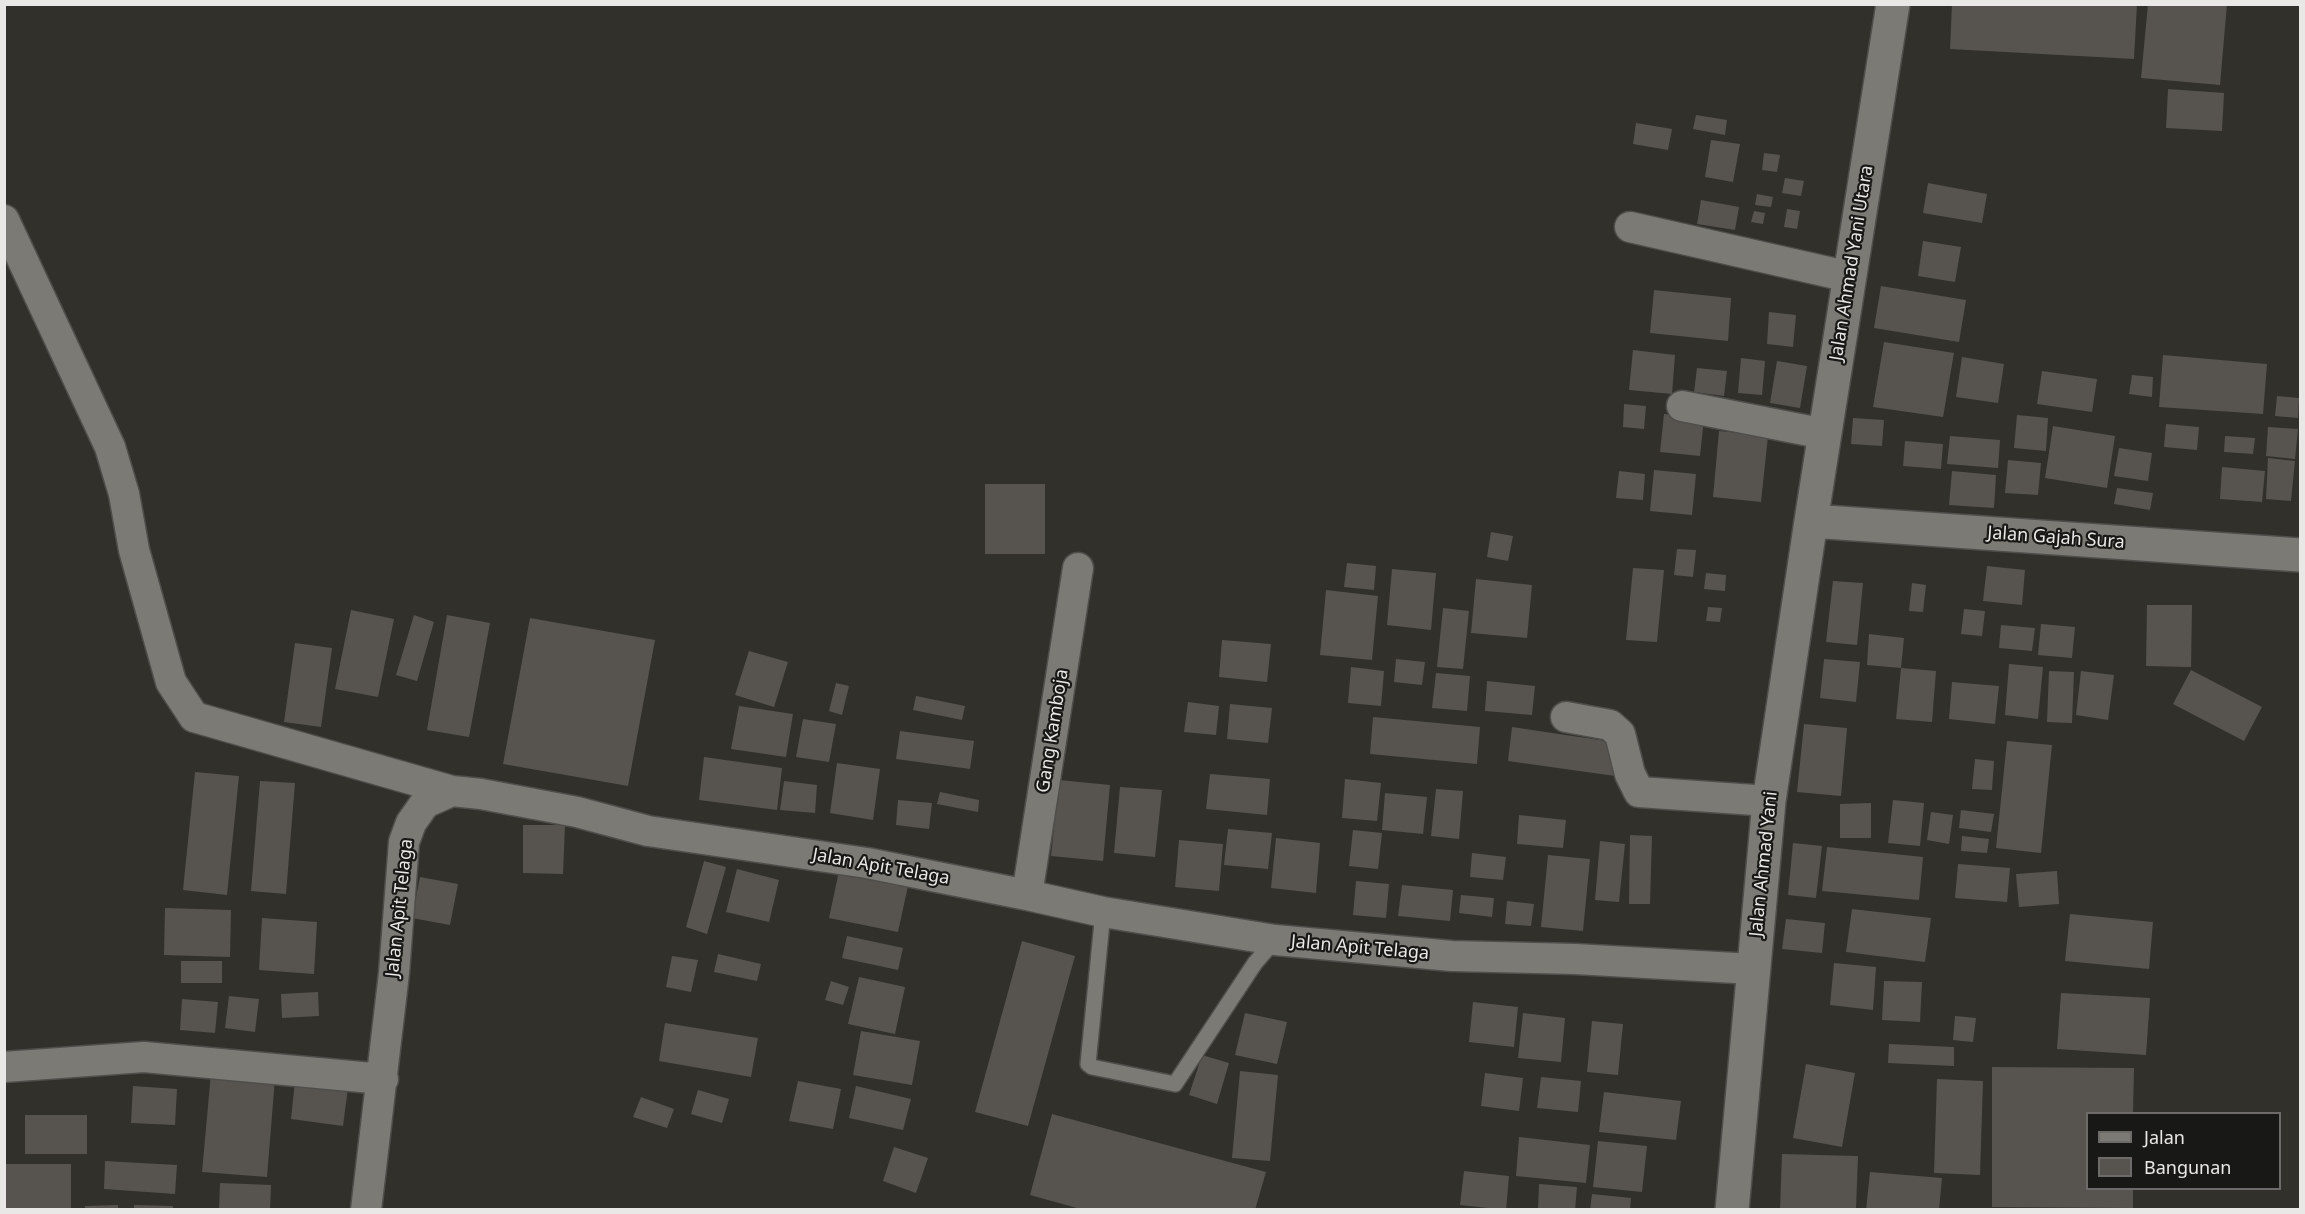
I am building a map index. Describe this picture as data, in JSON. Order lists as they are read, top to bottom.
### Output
{
  "streets": {
    "main road": ["Jalan Ahmad Yani Utara", "Jalan Gajah Sura", "Jalan Ahmad Yani"],
    "street": ["Gang Kamboja", "Jalan Apit Telaga"]
  },
  "crossings": [
    ["Jalan Ahmad Yani Utara", "Jalan Gajah Sura"],
    ["Jalan Ahmad Yani Utara", "Jalan Ahmad Yani"],
    ["Jalan Gajah Sura", "Jalan Ahmad Yani"],
    ["Gang Kamboja", "Jalan Apit Telaga"],
    ["Jalan Ahmad Yani", "Jalan Apit Telaga"]
  ],
  "legend": ["Jalan", "Bangunan"]
}
